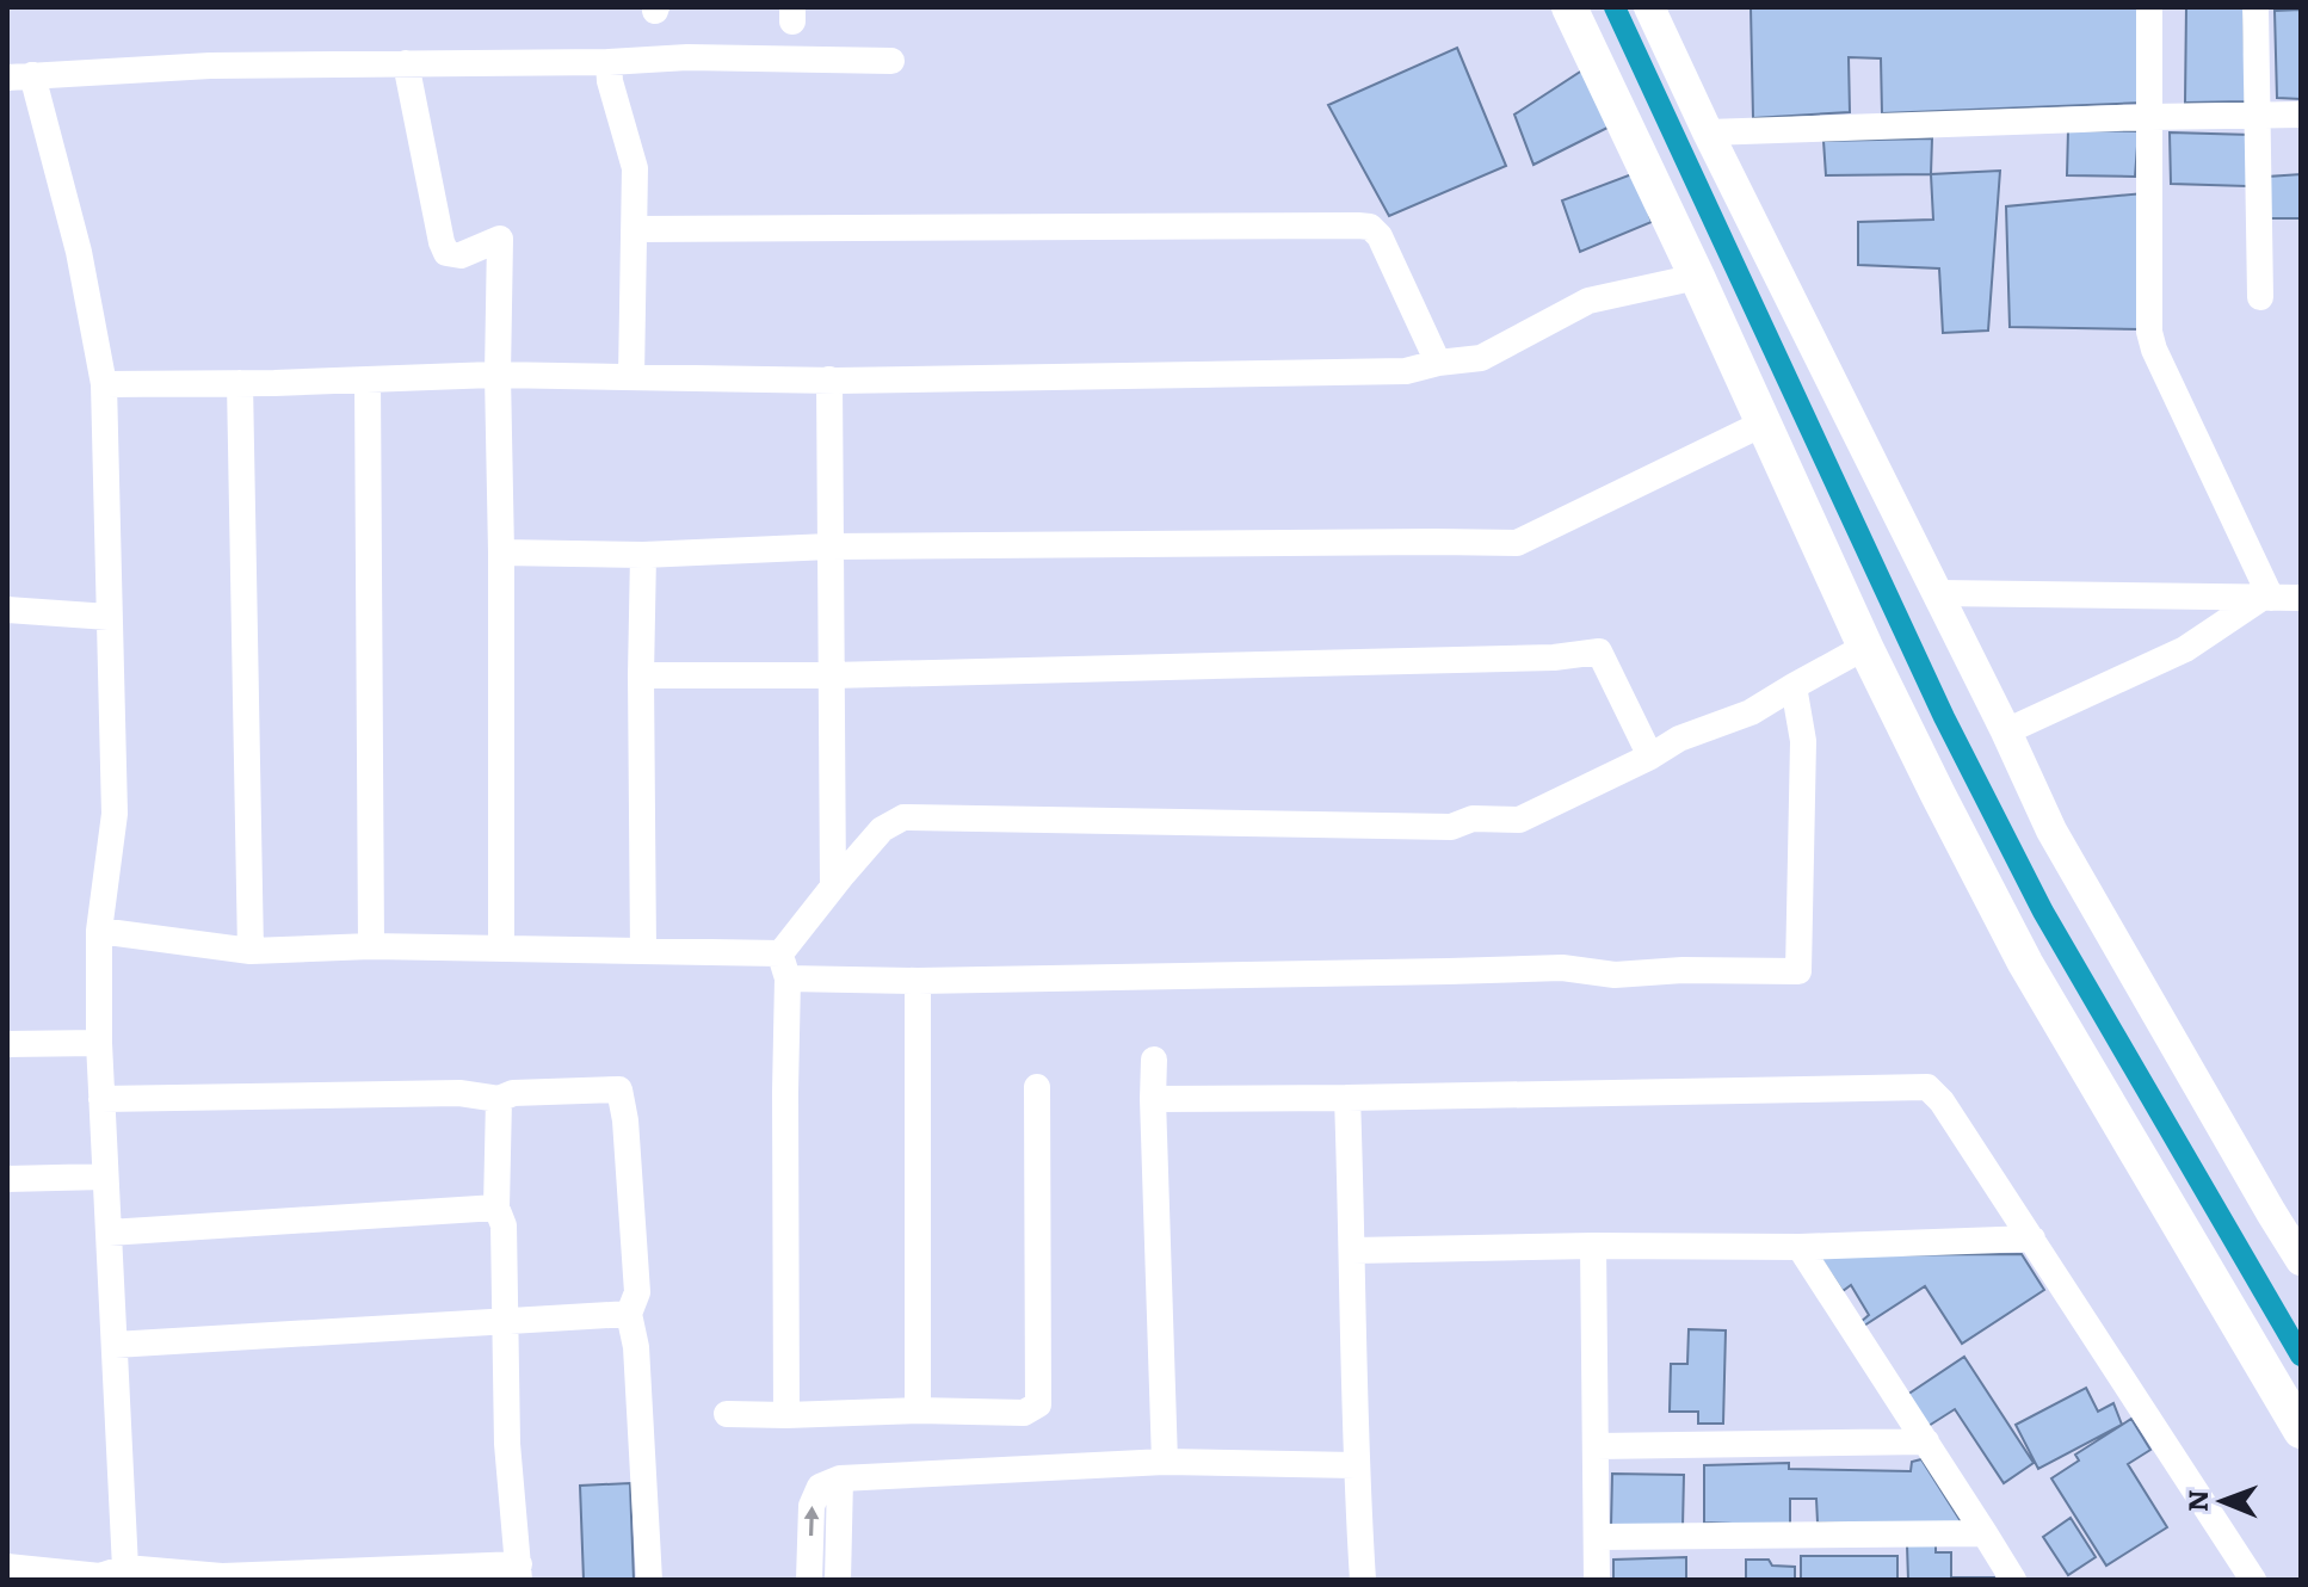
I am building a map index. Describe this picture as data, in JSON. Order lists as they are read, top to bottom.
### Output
{
  "north": "left"
}
